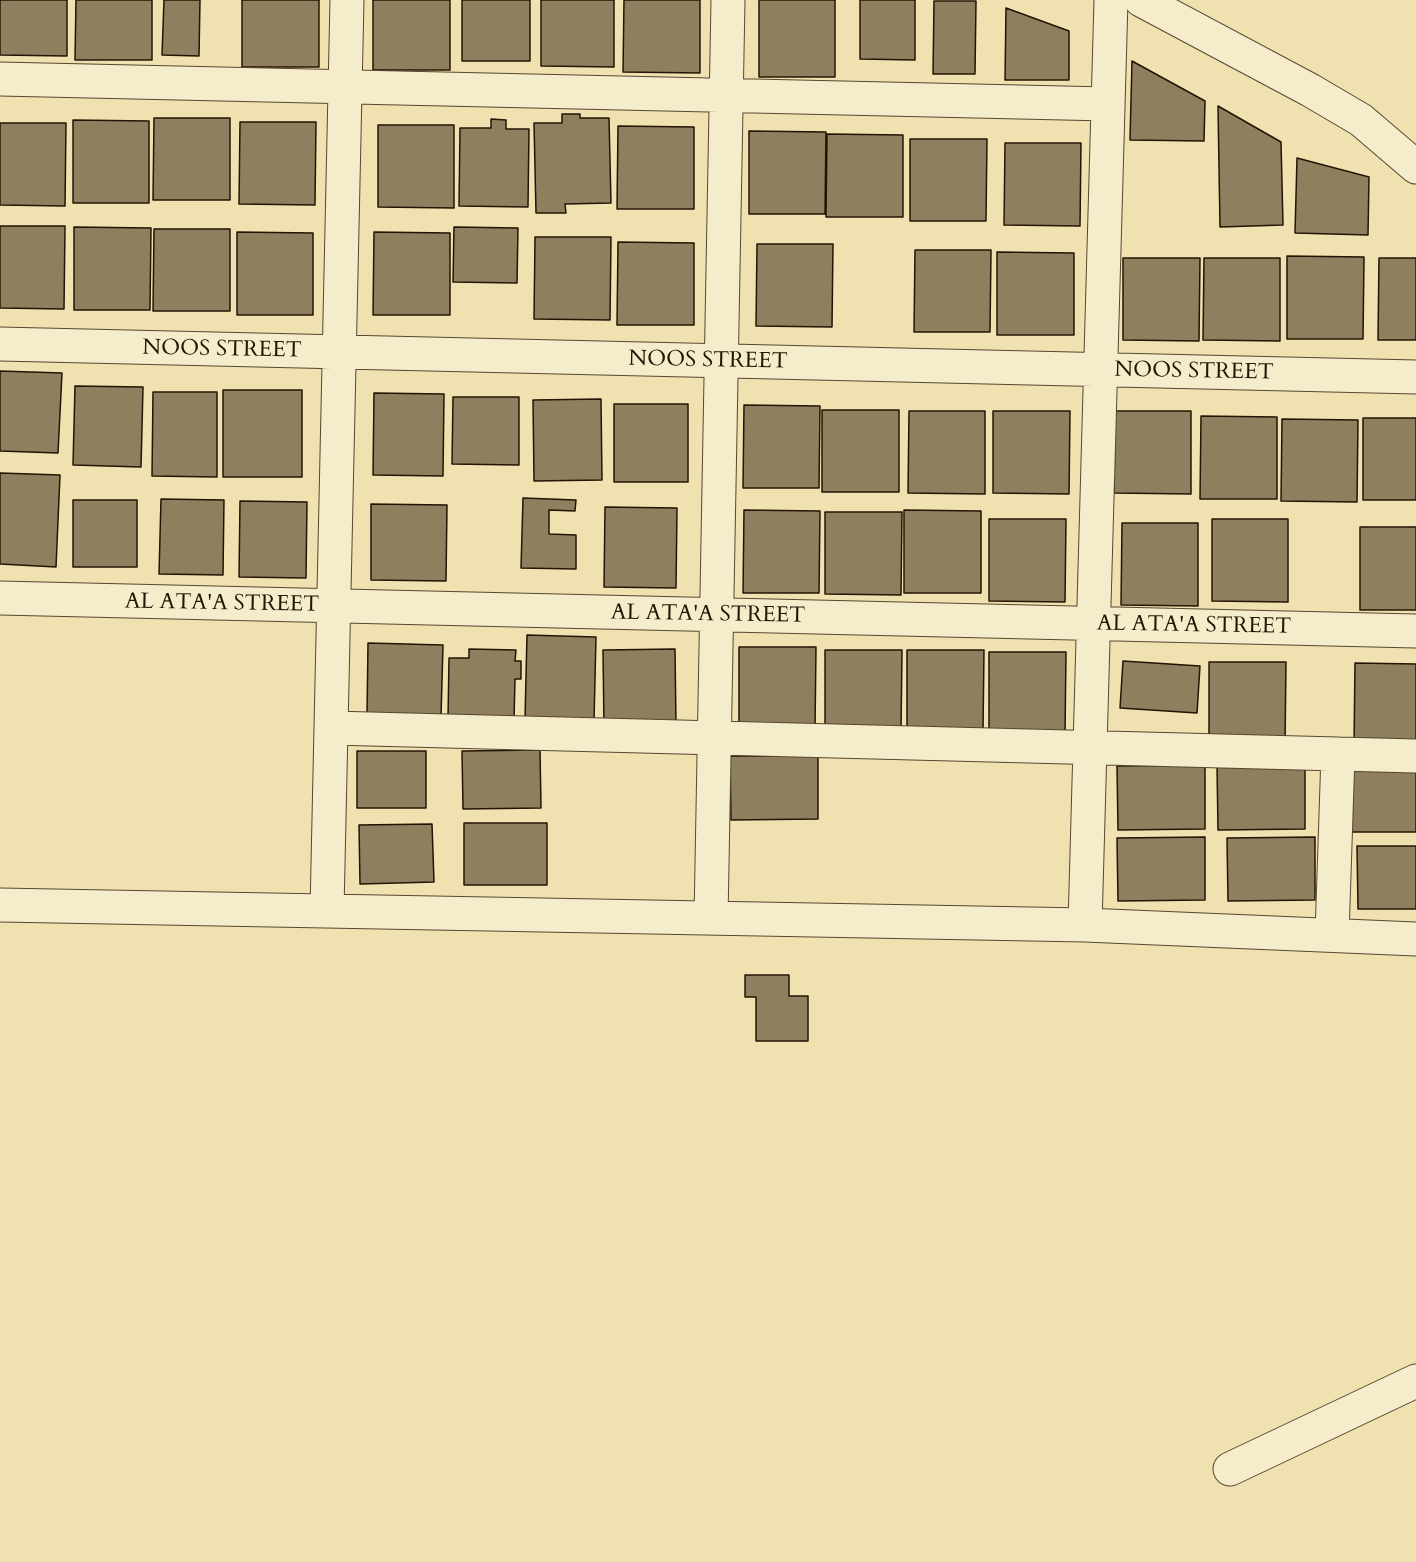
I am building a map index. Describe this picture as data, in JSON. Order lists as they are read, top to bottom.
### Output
{
  "streets": {
    "street": ["NOOS STREET", "AL ATA'A STREET"]
  }
}
